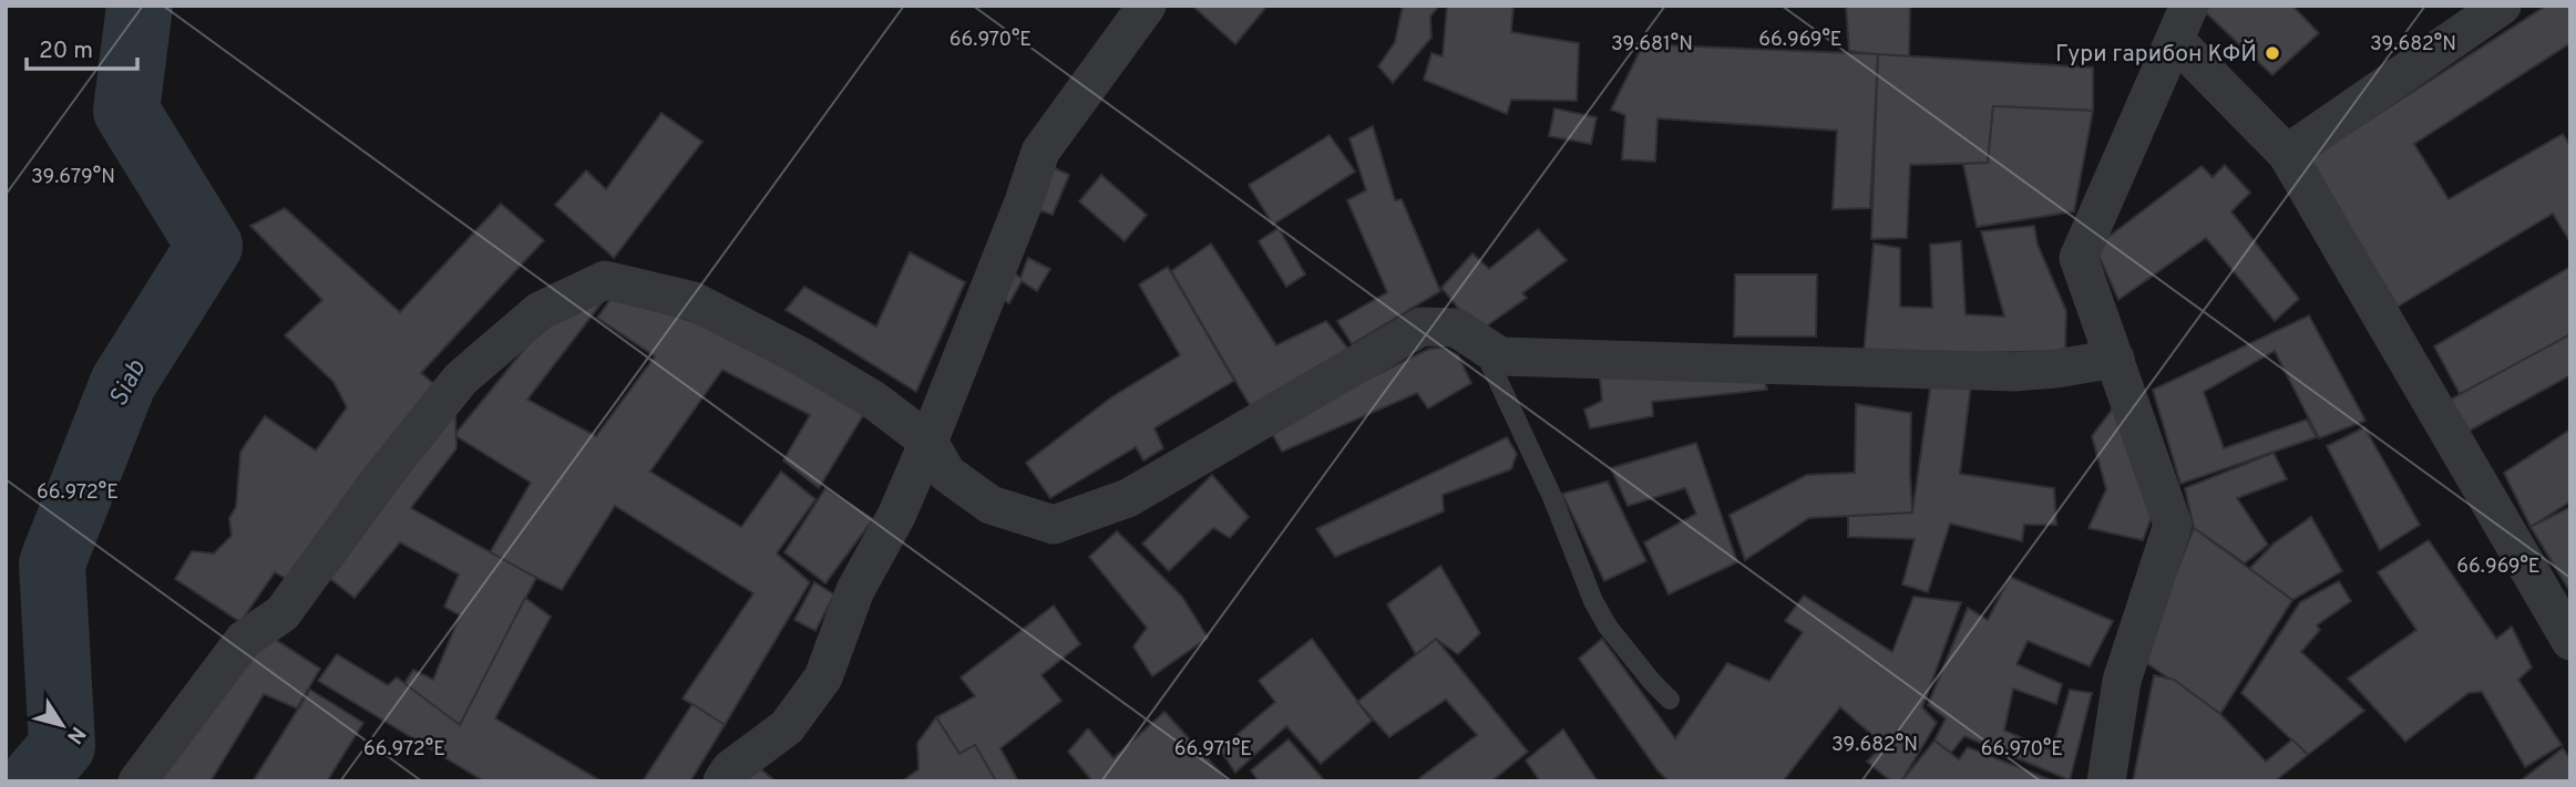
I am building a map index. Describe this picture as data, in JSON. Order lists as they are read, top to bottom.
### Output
{
  "water": ["Siab"],
  "places": ["Гури гарибон КФЙ"],
  "scale_bar": "20 m",
  "north": "bottom right",
  "coordinates": [
    "66.970°E",
    "66.969°E",
    "39.681°N",
    "39.682°N",
    "39.679°N",
    "66.972°E",
    "66.971°E"
  ]
}
